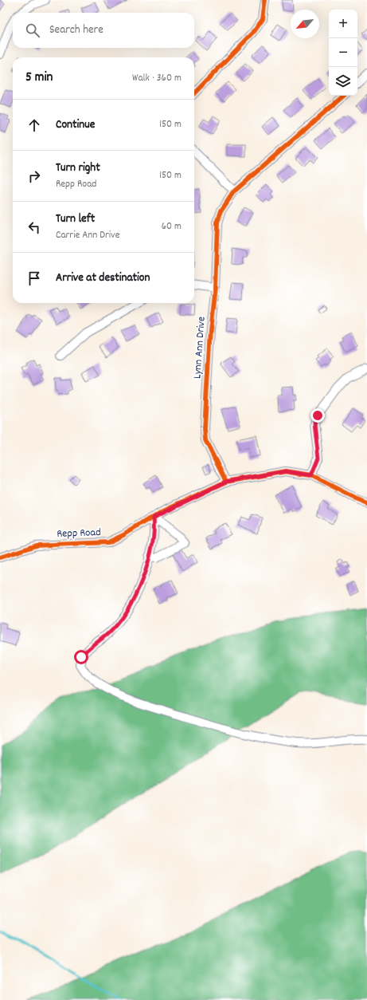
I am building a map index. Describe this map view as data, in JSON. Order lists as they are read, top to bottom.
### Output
{
  "streets": {
    "street": ["Lynn Ann Drive", "Repp Road"]
  },
  "crossings": [
    ["Lynn Ann Drive", "Repp Road"]
  ],
  "north": "bottom left",
  "page": {
    "map_buttons": ["+", "−"],
    "search": "Search here",
    "heading": ["5 min", "Walk · 360 m"],
    "list": [
      ["Continue", "150 m"],
      ["Turn right", "Repp Road", "150 m"],
      ["Turn left", "Carrie Ann Drive", "60 m"],
      "Arrive at destination"
    ]
  }
}
